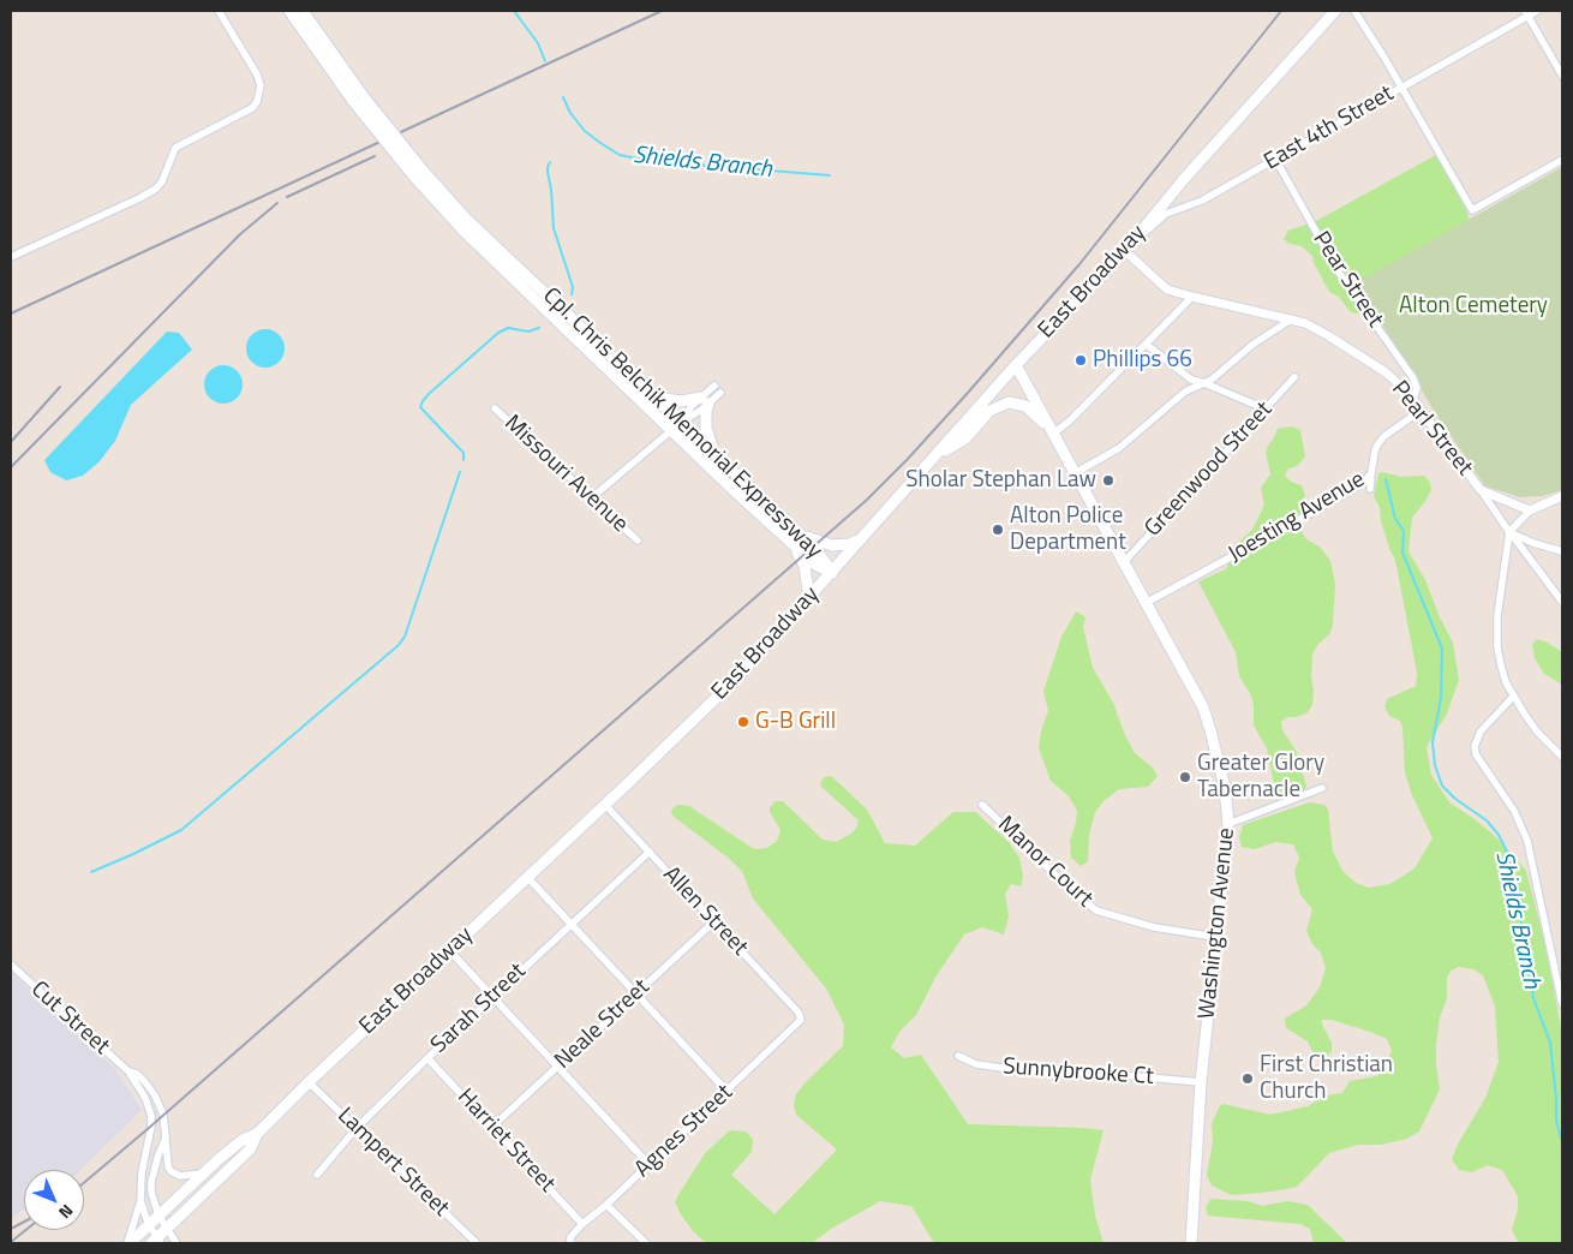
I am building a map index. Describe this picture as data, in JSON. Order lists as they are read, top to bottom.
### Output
{
  "streets": {
    "main road": ["East Broadway", "Cpl. Chris Belchik Memorial Expressway", "Washington Avenue"],
    "street": [
      "East 4th Street",
      "Pear Street",
      "Pearl Street",
      "Greenwood Street",
      "Missouri Avenue",
      "Joesting Avenue",
      "Manor Court",
      "Allen Street",
      "Sarah Street",
      "Cut Street",
      "Neale Street",
      "Sunnybrooke Ct",
      "Agnes Street",
      "Harriet Street",
      "Lampert Street"
    ]
  },
  "crossings": [
    ["East 4th Street", "Pear Street"],
    ["East 4th Street", "East Broadway"],
    ["East 4th Street", "Pearl Street"],
    ["Pear Street", "Pearl Street"],
    ["East Broadway", "Cpl. Chris Belchik Memorial Expressway"],
    ["East Broadway", "Pearl Street"],
    ["East Broadway", "Allen Street"],
    ["East Broadway", "Washington Avenue"],
    ["East Broadway", "Cut Street"],
    ["East Broadway", "Lampert Street"],
    ["Pearl Street", "Joesting Avenue"],
    ["Greenwood Street", "Washington Avenue"],
    ["Joesting Avenue", "Washington Avenue"],
    ["Manor Court", "Washington Avenue"],
    ["Allen Street", "Sarah Street"],
    ["Allen Street", "Neale Street"],
    ["Allen Street", "Agnes Street"],
    ["Washington Avenue", "Sunnybrooke Ct"],
    ["Sarah Street", "Harriet Street"],
    ["Sarah Street", "Lampert Street"],
    ["Neale Street", "Harriet Street"],
    ["Agnes Street", "Harriet Street"]
  ],
  "water": ["Shields Branch"],
  "parks": ["Alton Cemetery"],
  "places": [
    "Phillips 66",
    "Sholar Stephan Law",
    "Alton Police Department",
    "G-B Grill",
    "Greater Glory Tabernacle",
    "First Christian Church"
  ],
  "north": "bottom right"
}
